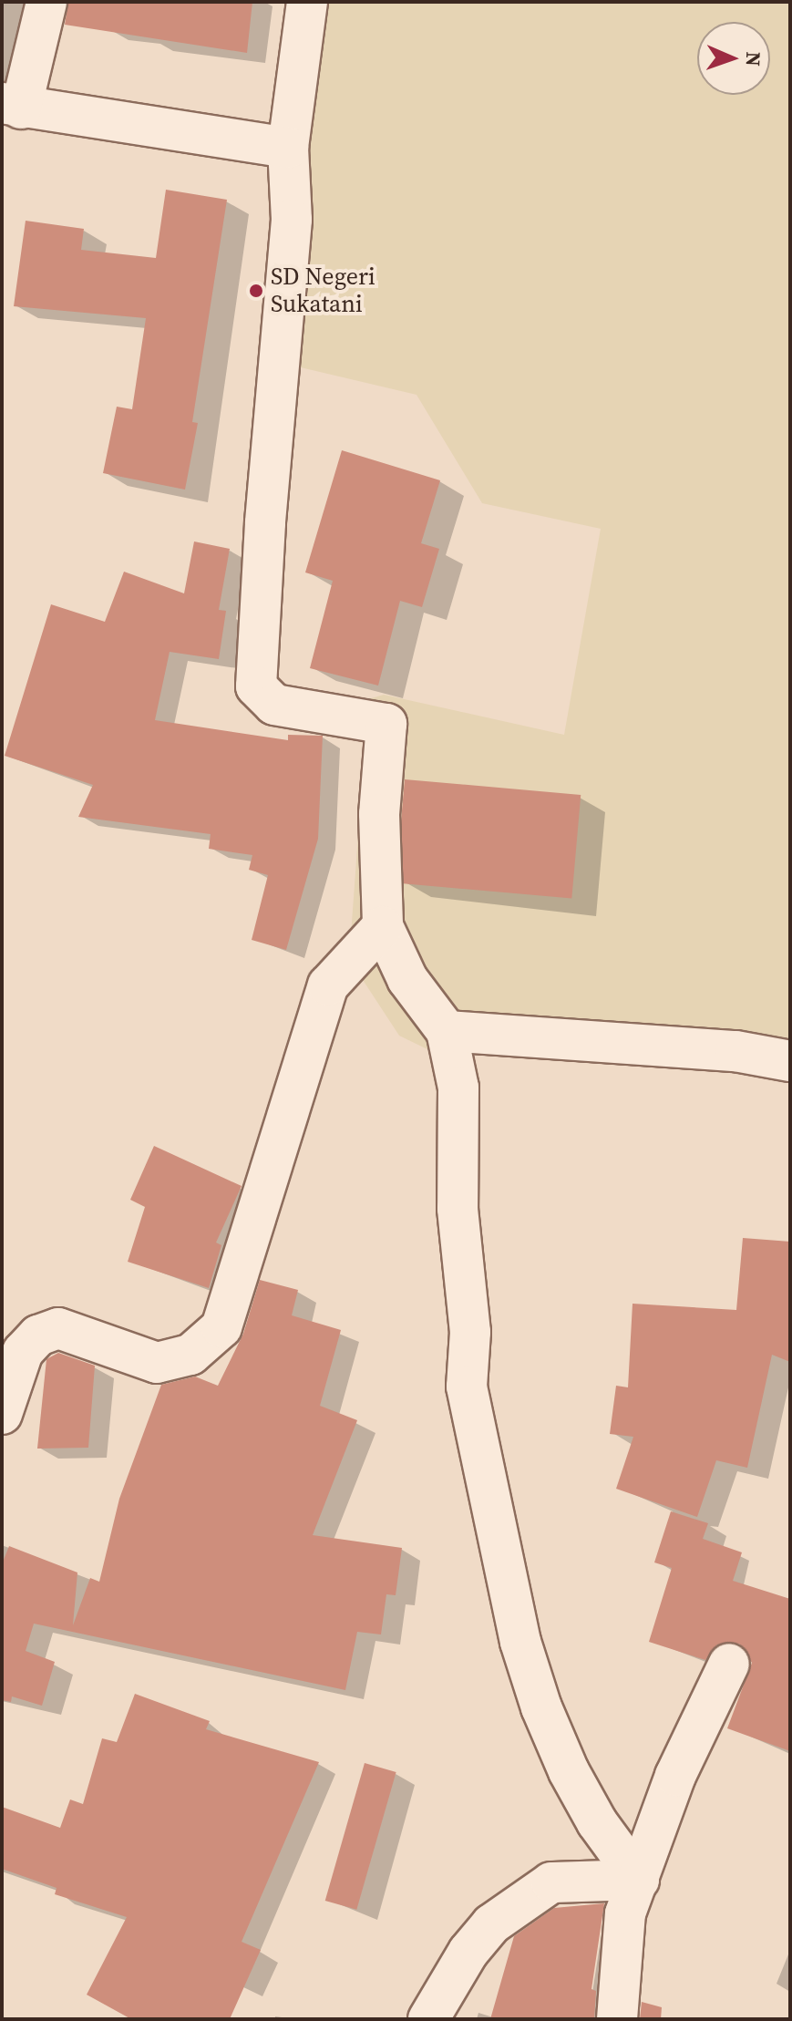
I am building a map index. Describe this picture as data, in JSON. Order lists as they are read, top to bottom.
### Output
{
  "places": ["SD Negeri Sukatani"],
  "north": "right"
}
